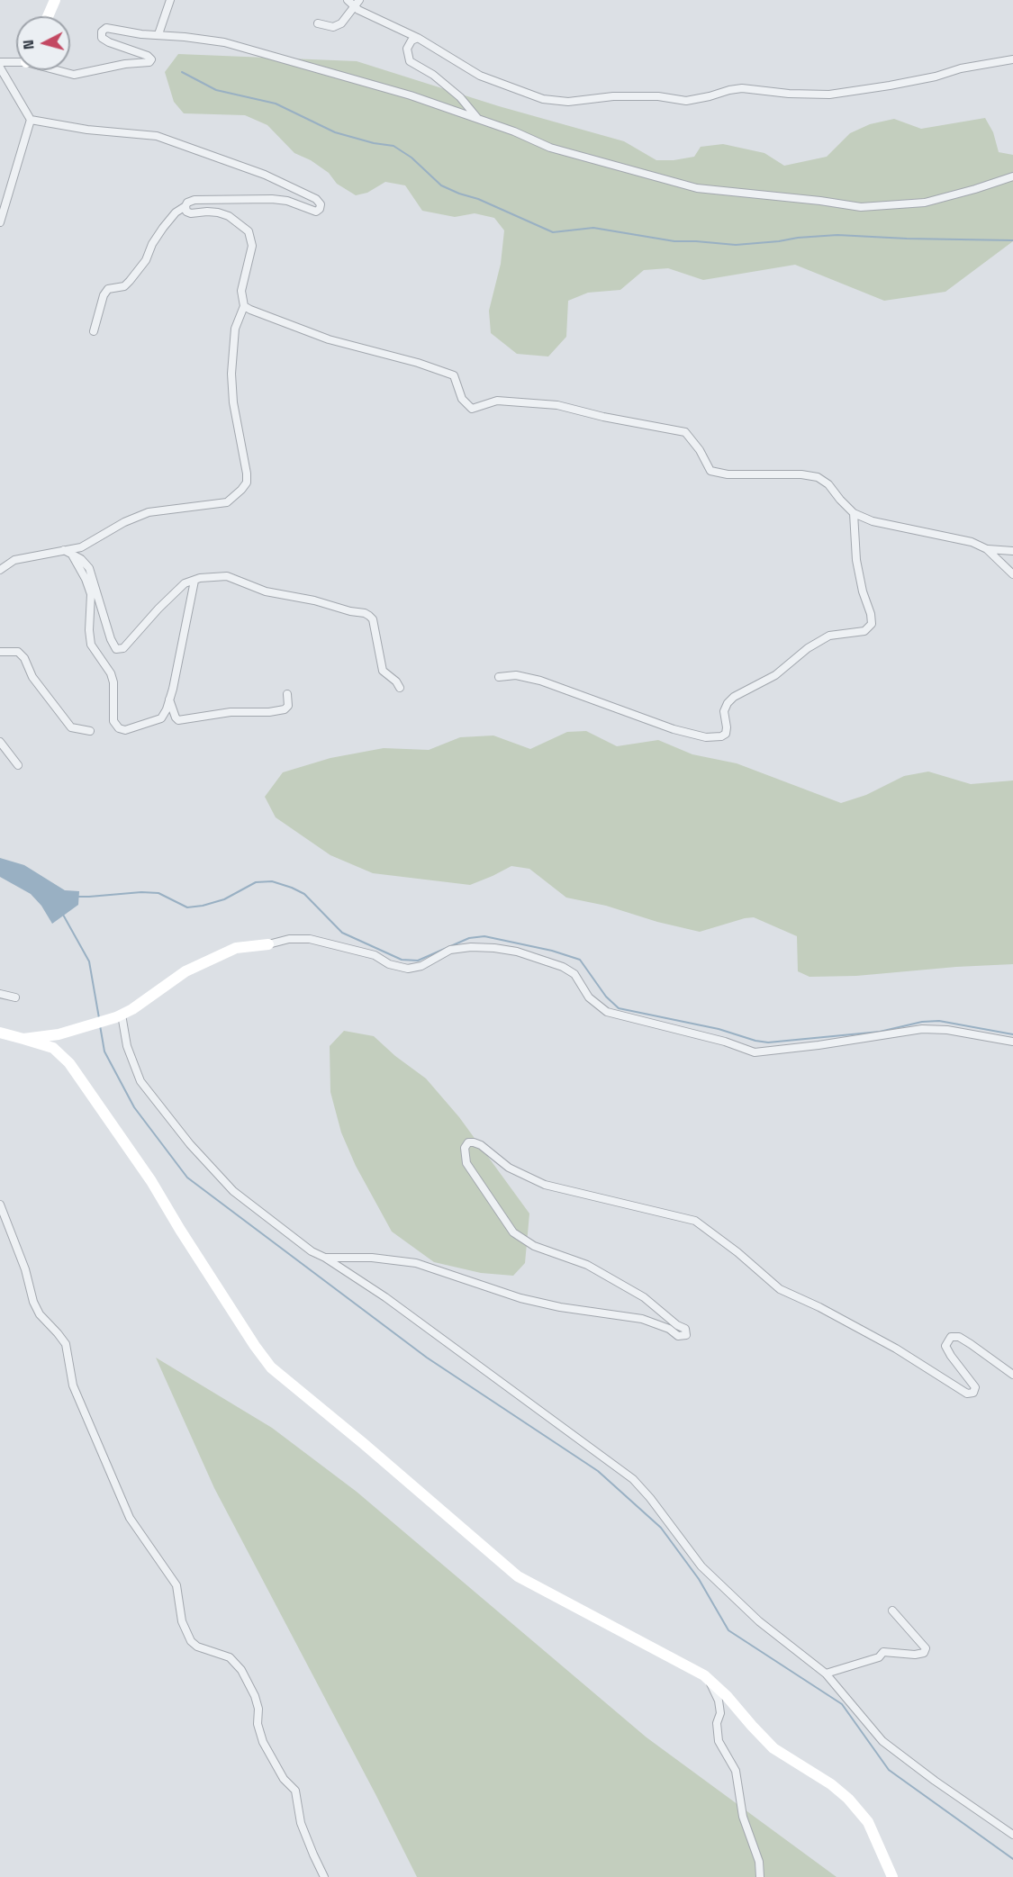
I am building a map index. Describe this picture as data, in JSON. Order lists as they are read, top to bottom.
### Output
{
  "north": "left"
}
